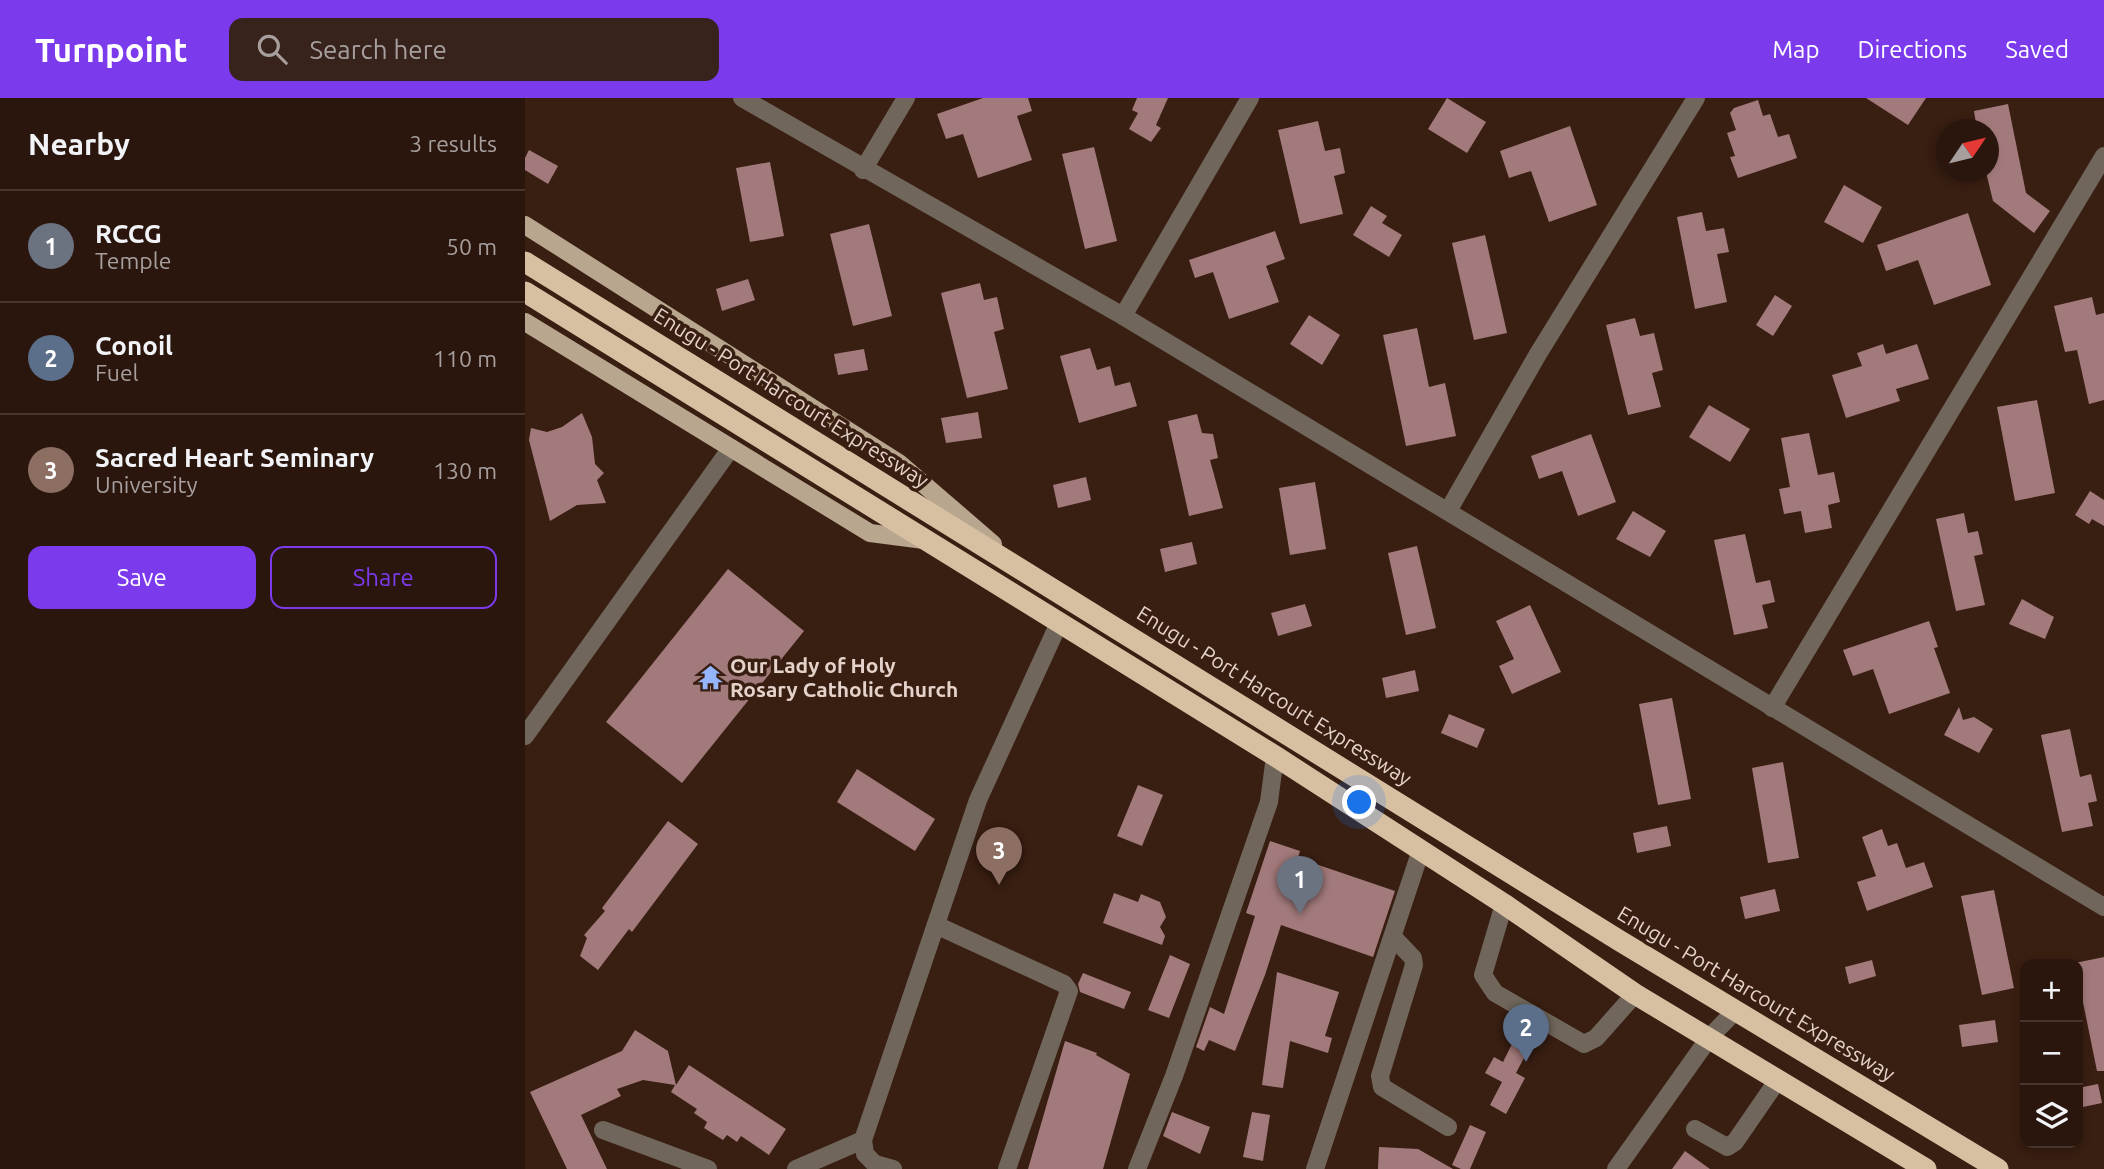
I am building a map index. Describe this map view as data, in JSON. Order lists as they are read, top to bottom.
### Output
{
  "streets": {
    "highway": ["Enugu - Port Harcourt Expressway"]
  },
  "places": {
    "temple": ["Our Lady of Holy Rosary Catholic Church"]
  },
  "north": "top right",
  "page": {
    "header": "Turnpoint",
    "search": "Search here",
    "nav": ["Map", "Directions", "Saved"],
    "heading": ["Nearby", "3 results"],
    "list": [
      {
        "mark": "1",
        "name": "RCCG",
        "note": "Temple",
        "value": "50 m"
      },
      {
        "mark": "2",
        "name": "Conoil",
        "note": "Fuel",
        "value": "110 m"
      },
      {
        "mark": "3",
        "name": "Sacred Heart Seminary",
        "note": "University",
        "value": "130 m"
      }
    ],
    "buttons": ["Save", "Share"],
    "pins": ["3", "1", "2"],
    "map_buttons": ["+", "−"]
  }
}
